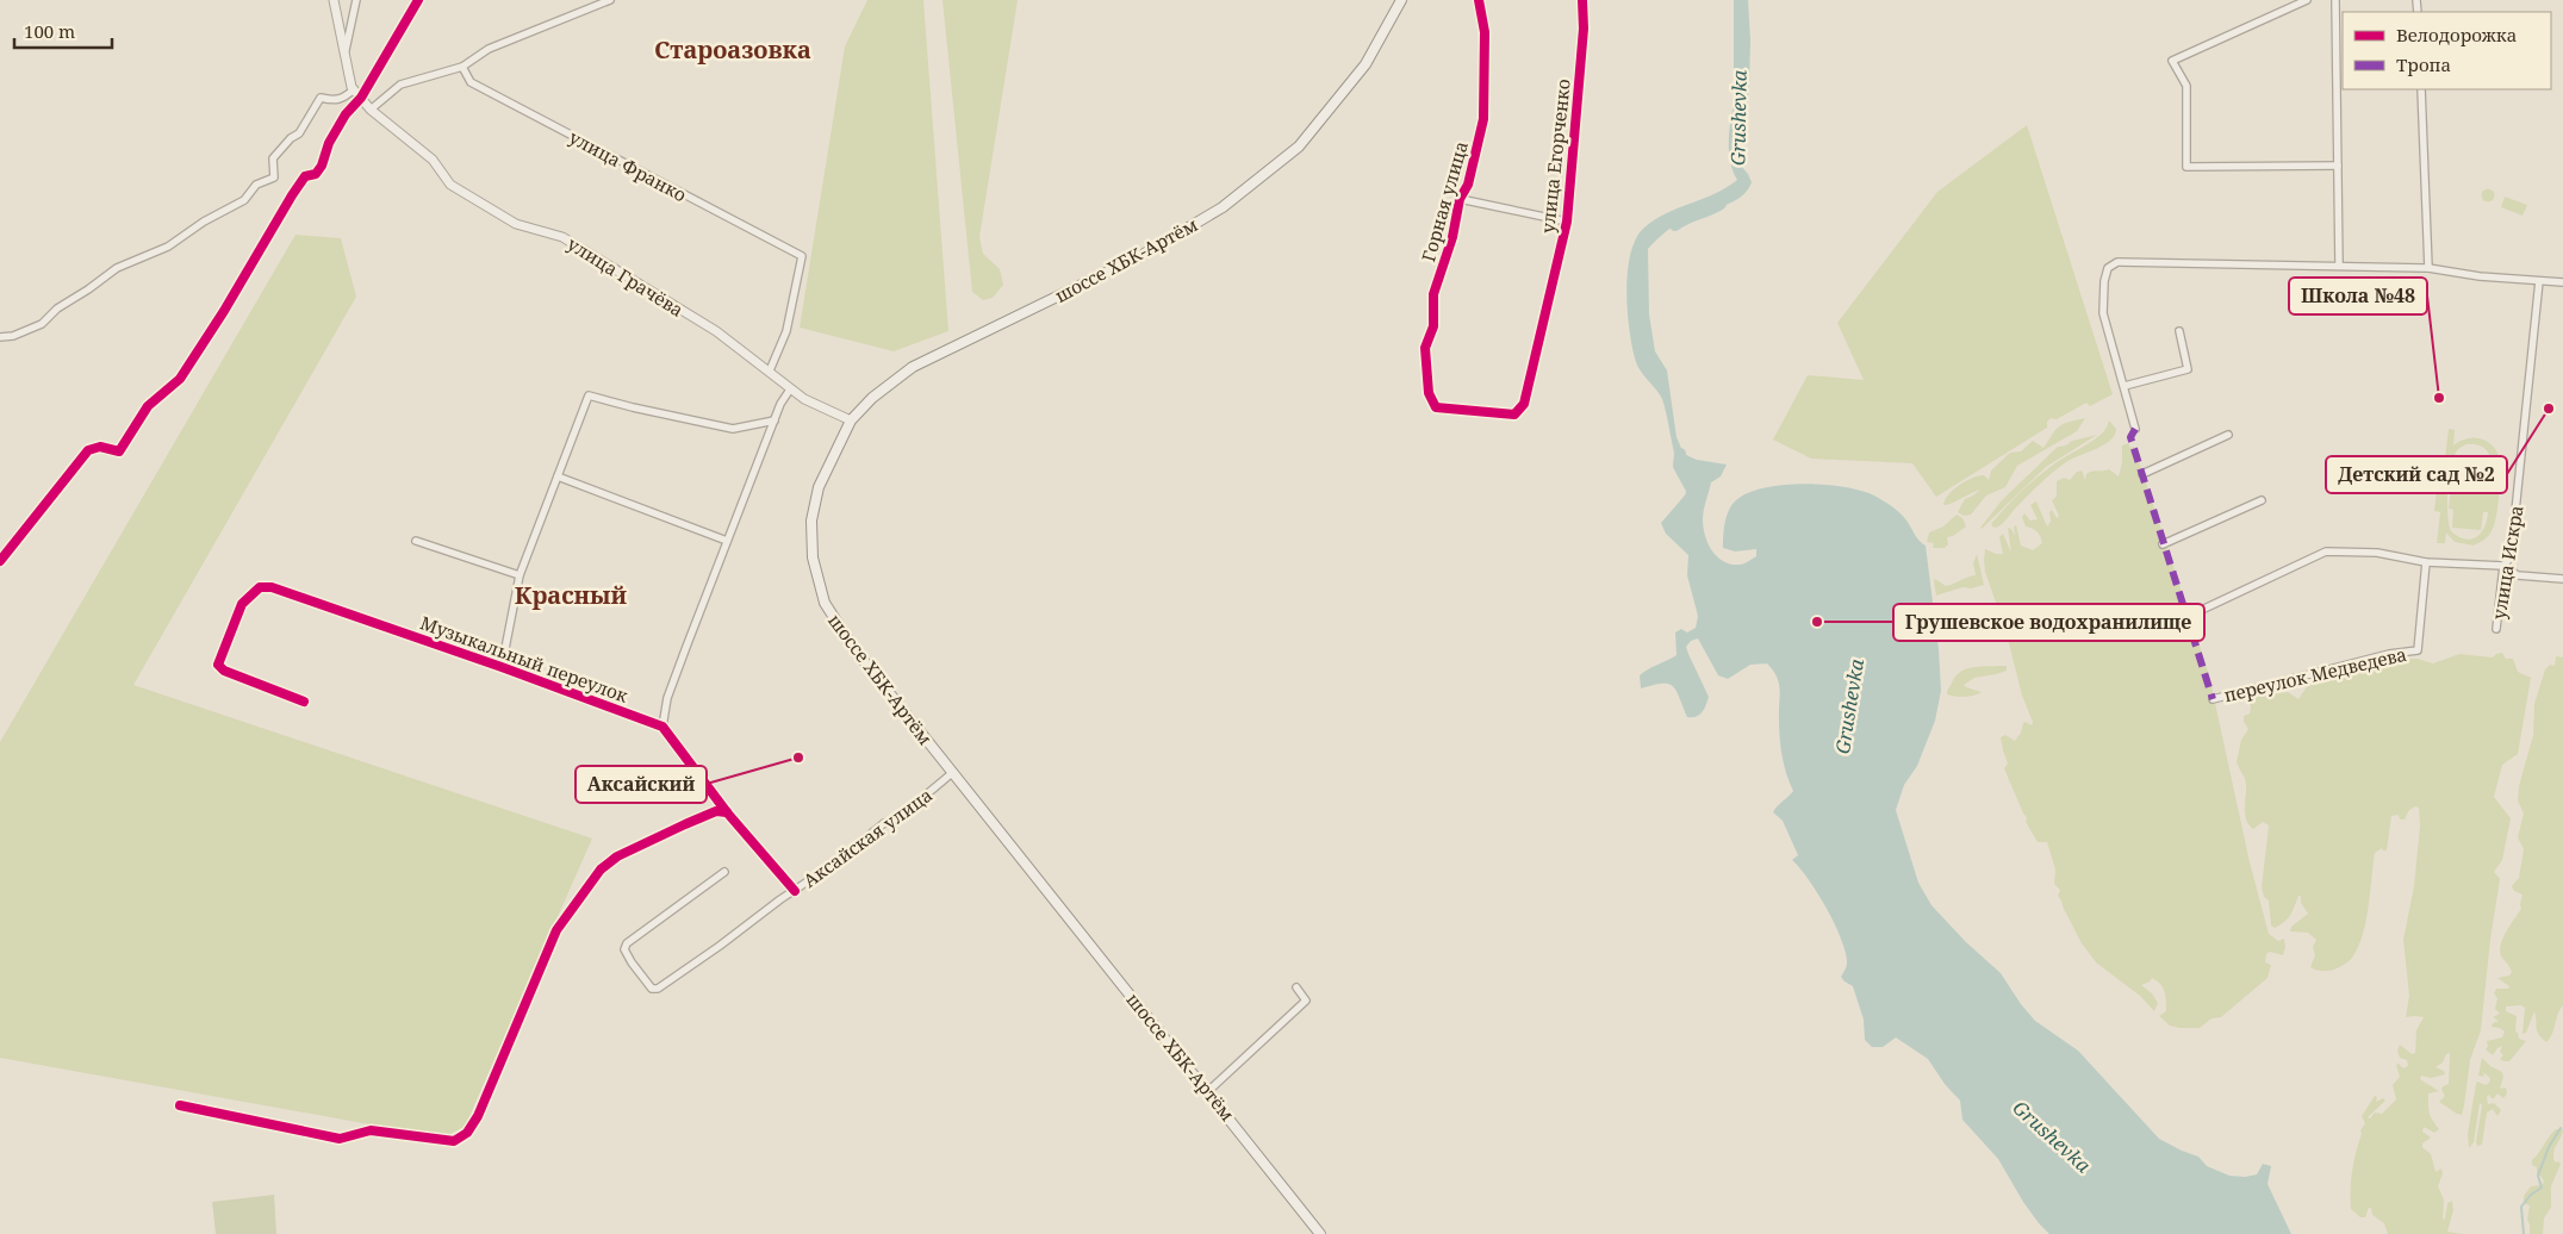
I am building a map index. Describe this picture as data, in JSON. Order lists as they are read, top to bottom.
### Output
{
  "streets": {
    "main road": ["шоссе ХБК-Артём"],
    "street": [
      "улица Егорченко",
      "улица Франко",
      "Горная улица",
      "улица Грачёва",
      "улица Искра",
      "Музыкальный переулок",
      "переулок Медведева",
      "Аксайская улица"
    ]
  },
  "crossings": [
    ["улица Егорченко", "Горная улица"],
    ["улица Франко", "улица Грачёва"],
    ["шоссе ХБК-Артём", "улица Грачёва"],
    ["шоссе ХБК-Артём", "Аксайская улица"]
  ],
  "districts": ["Староазовка", "Красный"],
  "water": ["Grushevka"],
  "places": [
    "Школа №48",
    "Детский сад №2",
    "Грушевское водохранилище",
    "Аксайский"
  ],
  "legend": ["Велодорожка", "Тропа"],
  "scale_bar": "100 m"
}
